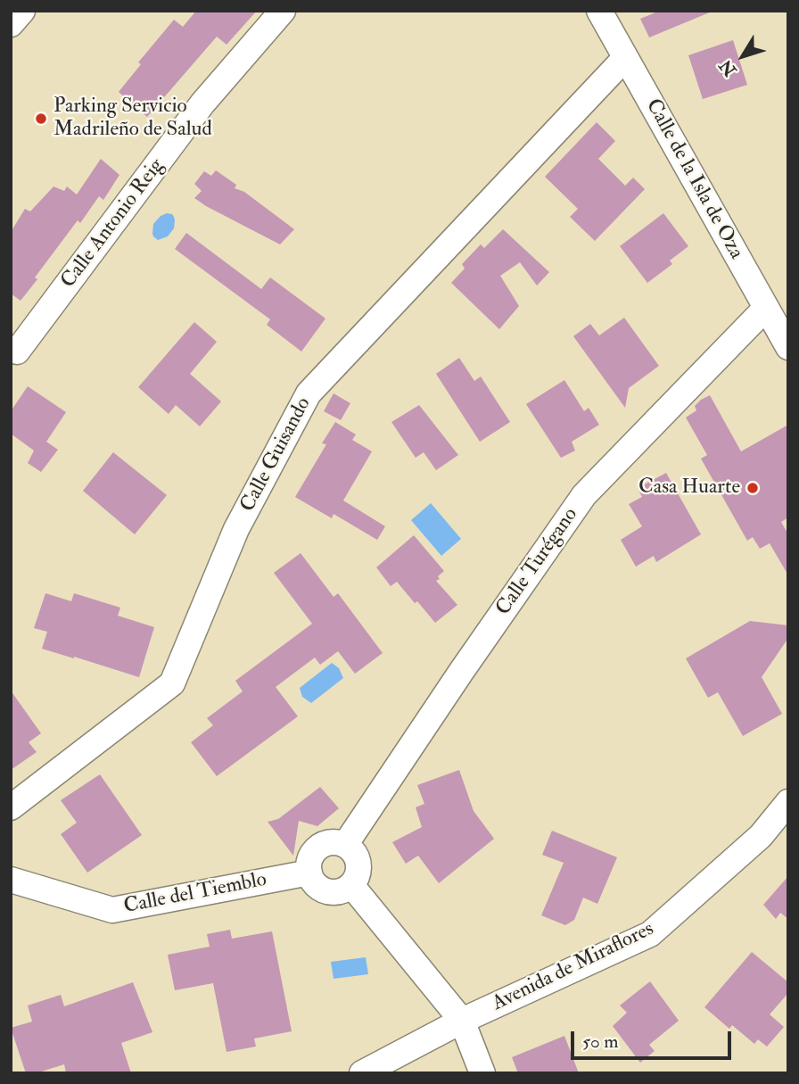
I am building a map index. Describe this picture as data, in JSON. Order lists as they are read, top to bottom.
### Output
{
  "streets": {
    "street": [
      "Calle de la Isla de Oza",
      "Calle Antonio Reig",
      "Calle Guisando",
      "Calle Turégano",
      "Calle del Tiemblo",
      "Avenida de Miraflores"
    ]
  },
  "crossings": [
    ["Calle de la Isla de Oza", "Calle Guisando"],
    ["Calle de la Isla de Oza", "Calle Turégano"],
    ["Calle Turégano", "Calle del Tiemblo"]
  ],
  "places": ["Parking Servicio Madrileño de Salud", "Casa Huarte"],
  "scale_bar": "50 m",
  "north": "bottom left"
}
